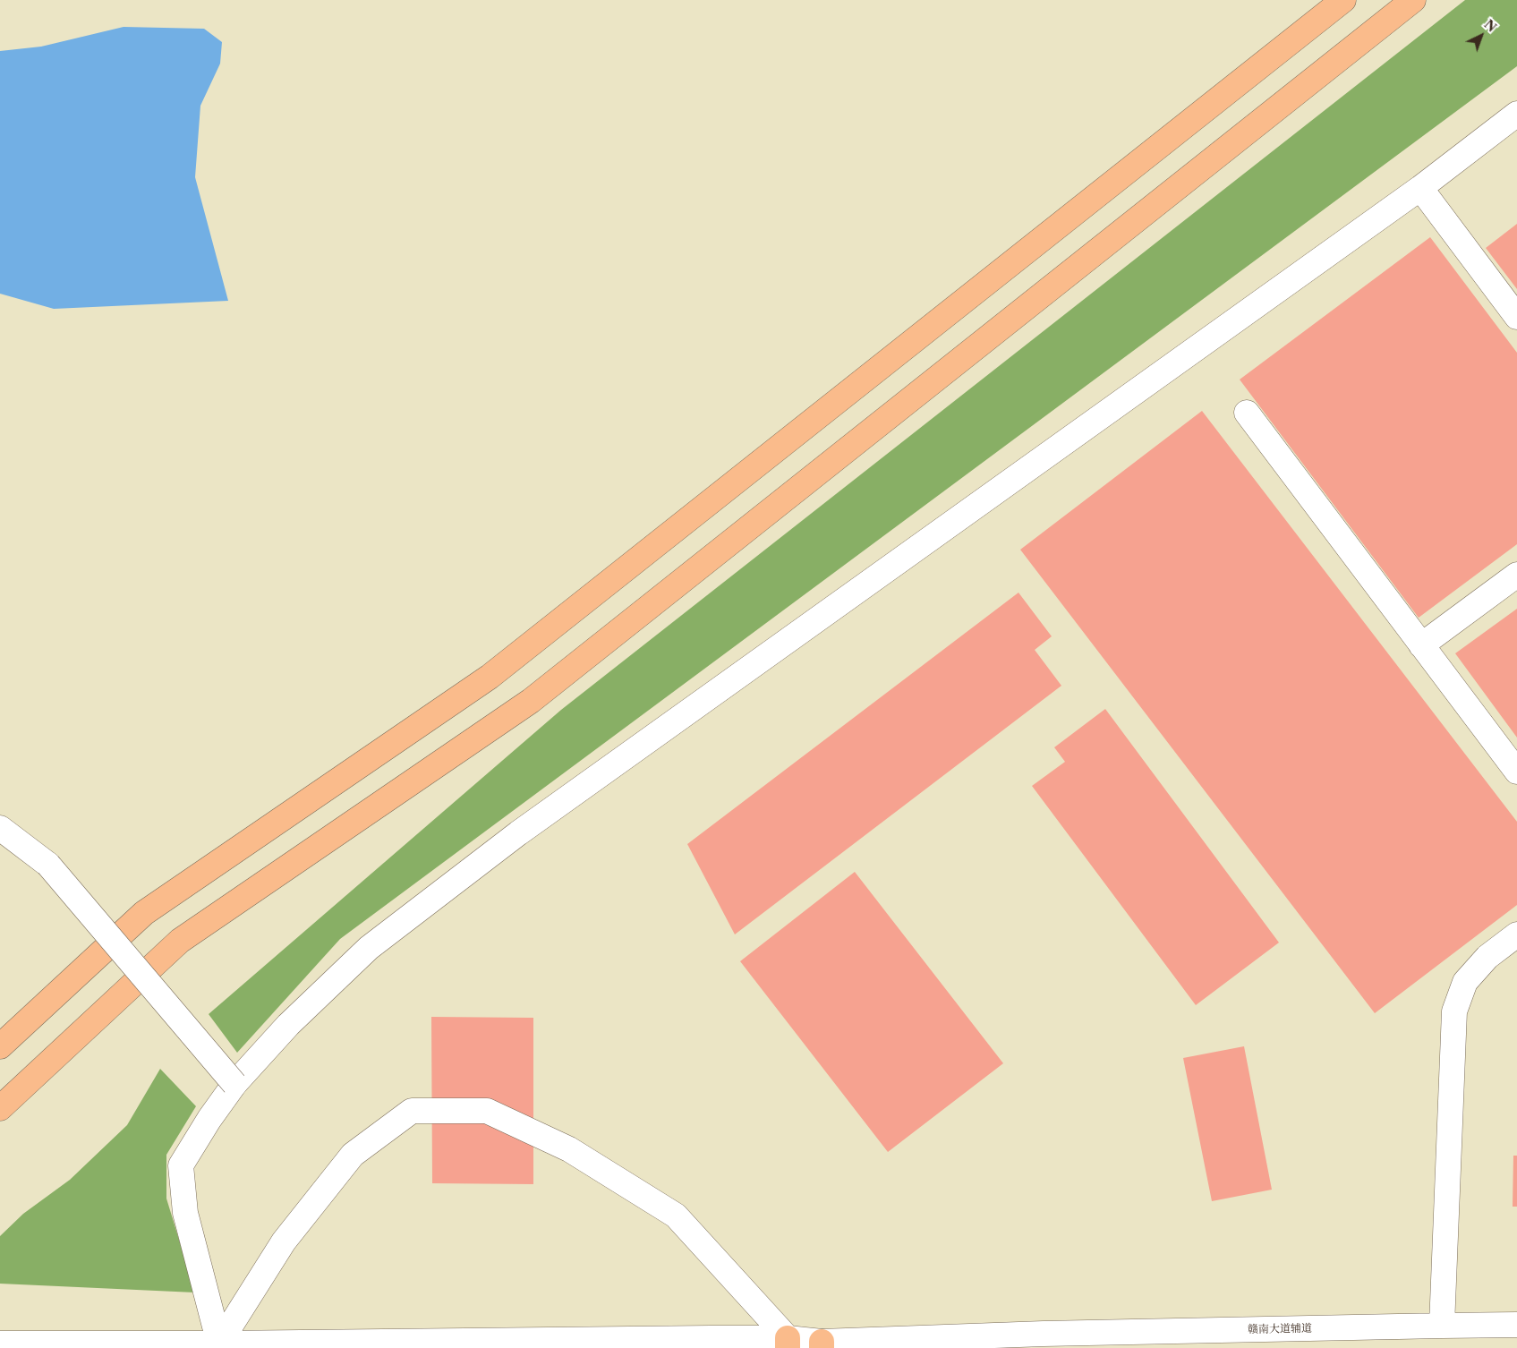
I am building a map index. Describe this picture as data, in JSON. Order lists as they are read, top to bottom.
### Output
{
  "streets": {
    "street": ["赣南大道辅道"]
  },
  "north": "top right"
}
